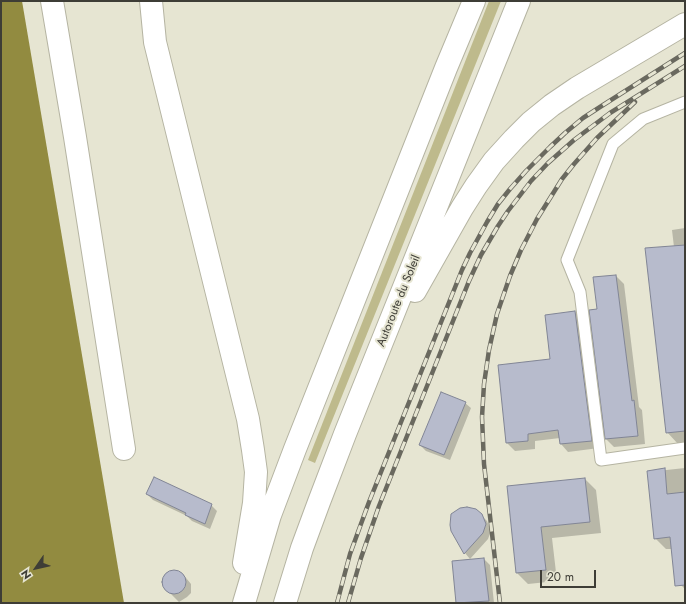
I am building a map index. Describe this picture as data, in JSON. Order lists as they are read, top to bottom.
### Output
{
  "streets": {
    "main road": ["Autoroute du Soleil"]
  },
  "scale_bar": "20 m",
  "north": "bottom left"
}
